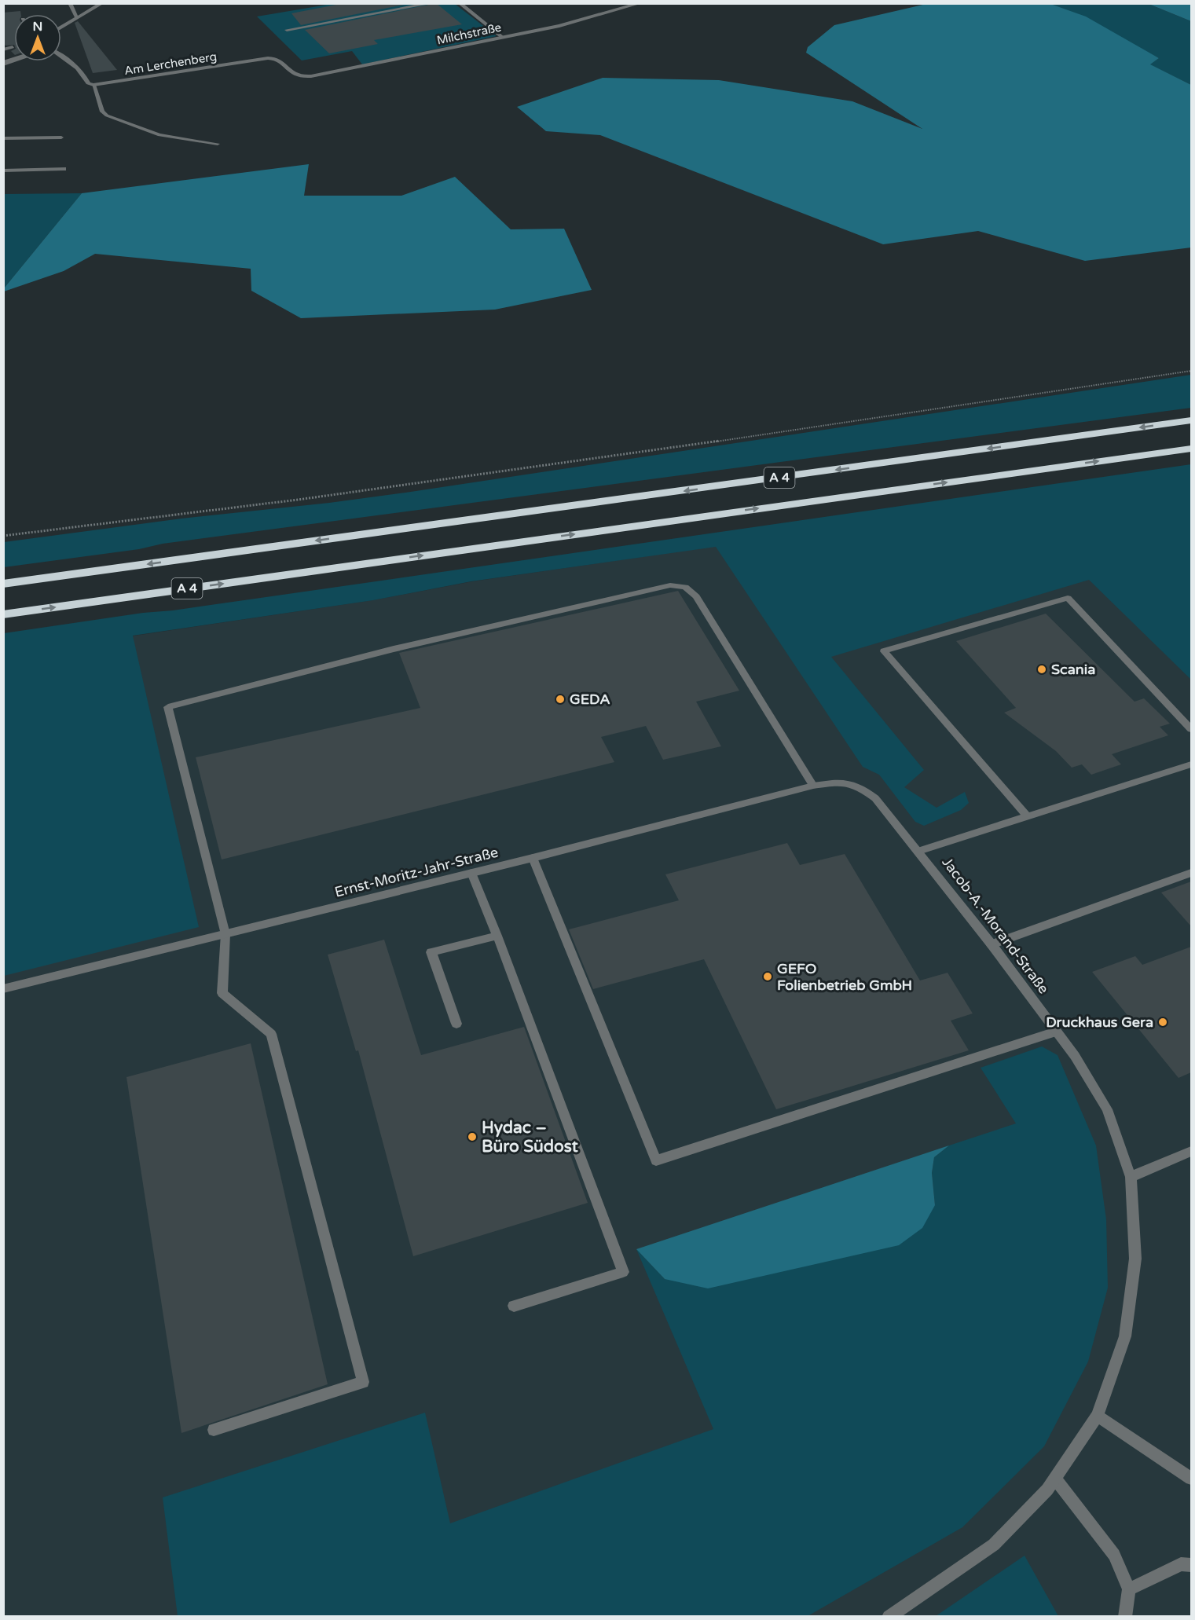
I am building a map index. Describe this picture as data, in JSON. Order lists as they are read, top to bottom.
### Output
{
  "streets": {
    "highway": ["A 4"],
    "street": [
      "Milchstraße",
      "Am Lerchenberg",
      "Ernst-Moritz-Jahr-Straße",
      "Jacob-A.-Morand-Straße"
    ]
  },
  "crossings": [
    ["Milchstraße", "Am Lerchenberg"],
    ["Ernst-Moritz-Jahr-Straße", "Jacob-A.-Morand-Straße"]
  ],
  "places": [
    "Scania",
    "GEDA",
    "GEFO Folienbetrieb GmbH",
    "Druckhaus Gera",
    "Hydac – Büro Südost"
  ],
  "north": "top"
}
